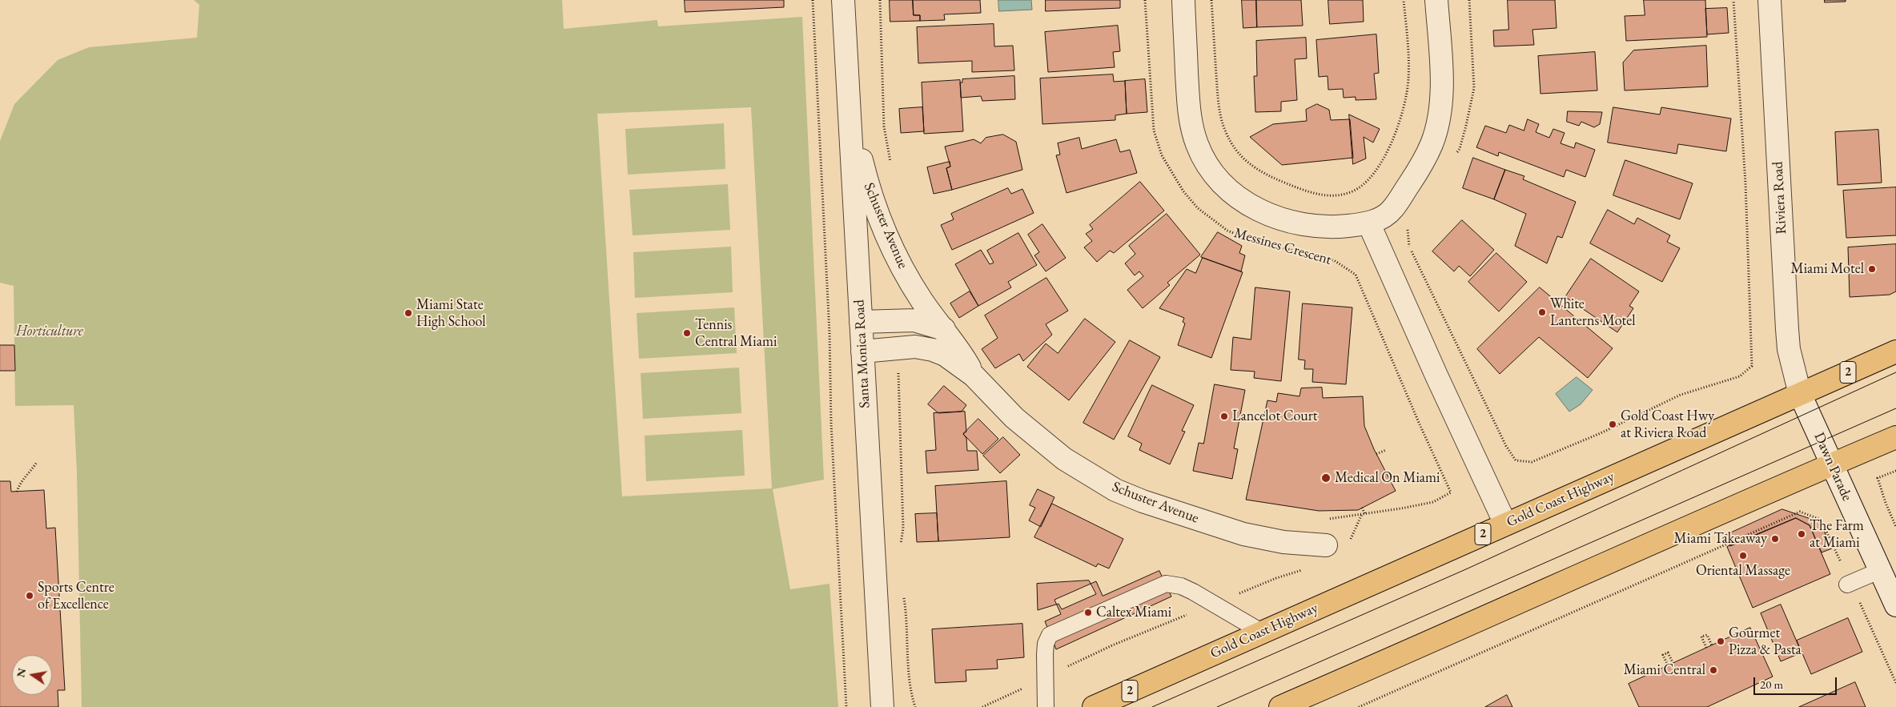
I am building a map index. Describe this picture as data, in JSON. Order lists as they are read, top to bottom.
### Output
{
  "streets": {
    "highway": ["2", "Gold Coast Highway"],
    "street": [
      "Riviera Road",
      "Schuster Avenue",
      "Messines Crescent",
      "Santa Monica Road",
      "Dawn Parade"
    ]
  },
  "crossings": [
    ["Riviera Road", "Dawn Parade"],
    ["Riviera Road", "Gold Coast Highway"],
    ["Schuster Avenue", "Santa Monica Road"],
    ["Dawn Parade", "Gold Coast Highway"]
  ],
  "parks": ["Horticulture"],
  "places": [
    "Miami Motel",
    "White Lanterns Motel",
    "Miami State High School",
    "Tennis Central Miami",
    "Lancelot Court",
    "Gold Coast Hwy at Riviera Road",
    "Medical On Miami",
    "The Farm at Miami",
    "Miami Takeaway",
    "Oriental Massage",
    "Sports Centre of Excellence",
    "Caltex Miami",
    "Gourmet Pizza & Pasta",
    "Miami Central"
  ],
  "scale_bar": "20 m",
  "north": "left"
}
